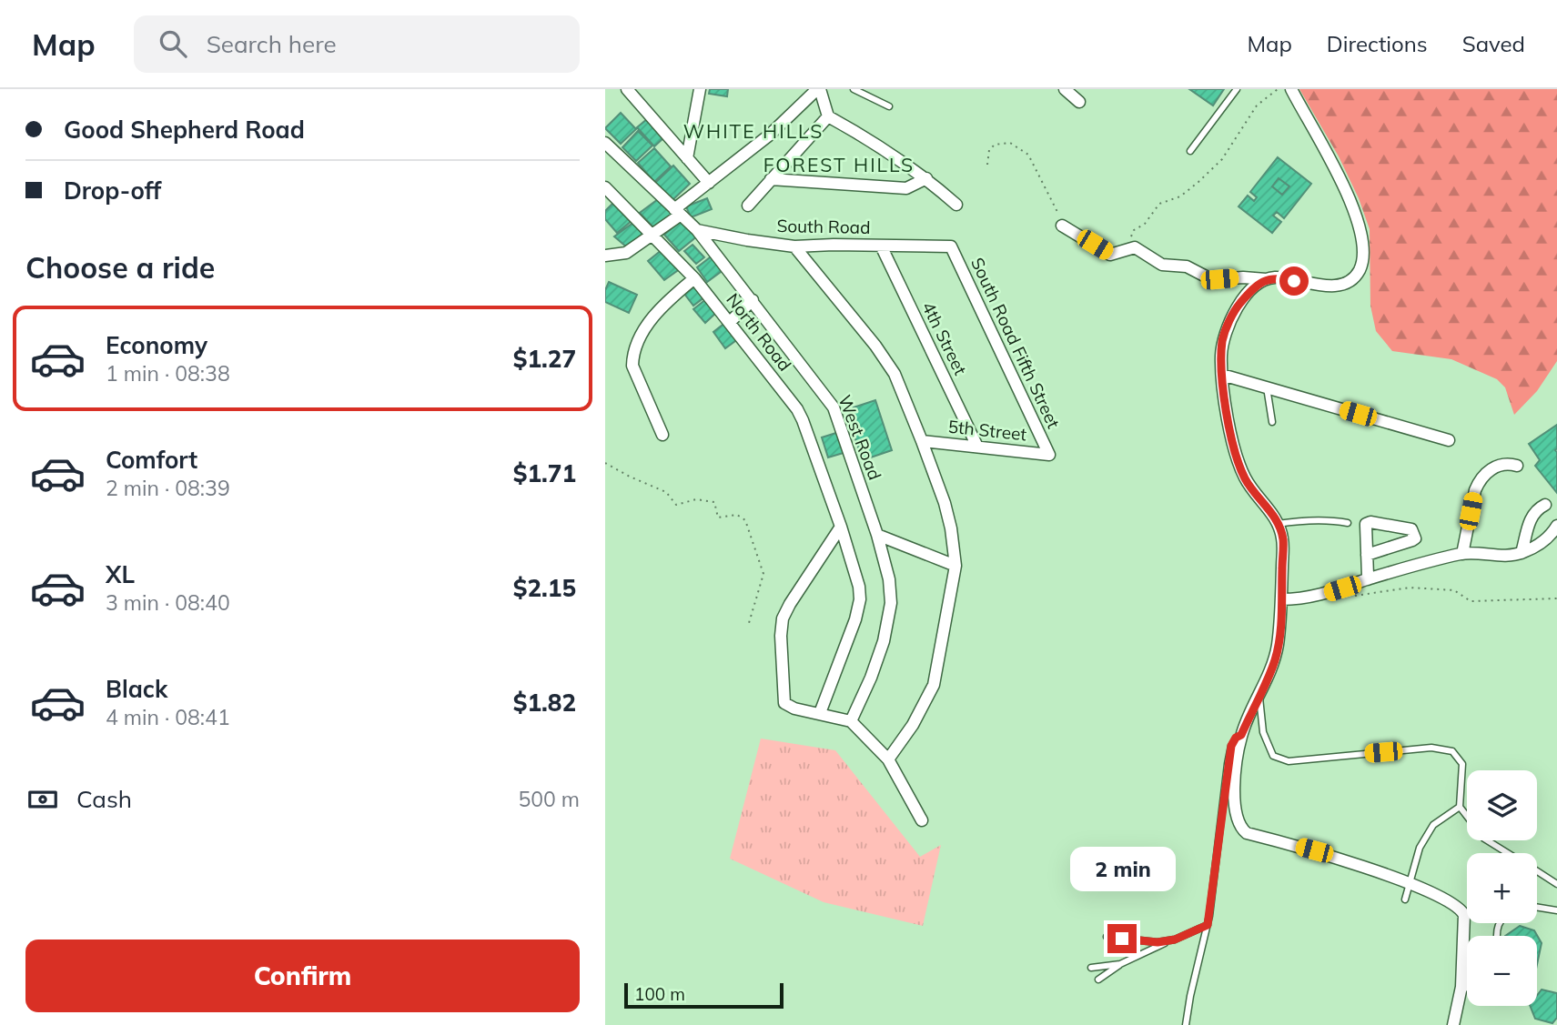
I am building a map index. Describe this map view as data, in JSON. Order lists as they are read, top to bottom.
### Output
{
  "streets": {
    "street": [
      "South Road",
      "North Road",
      "4th Street",
      "South Road Fifth Street",
      "5th Street",
      "West Road"
    ]
  },
  "crossings": [
    ["South Road", "4th Street"],
    ["South Road", "South Road Fifth Street"],
    ["South Road", "West Road"],
    ["4th Street", "5th Street"],
    ["South Road Fifth Street", "5th Street"]
  ],
  "districts": ["WHITE HILLS", "FOREST HILLS"],
  "scale_bar": "100 m",
  "page": {
    "header": "Map",
    "search": "Search here",
    "nav": ["Map", "Directions", "Saved"],
    "banner": ["Good Shepherd Road", "Drop-off"],
    "heading": "Choose a ride",
    "list": [
      {
        "name": "Economy",
        "note": "1 min · 08:38",
        "value": "$1.27"
      },
      {
        "name": "Comfort",
        "note": "2 min · 08:39",
        "value": "$1.71"
      },
      {
        "name": "XL",
        "note": "3 min · 08:40",
        "value": "$2.15"
      },
      {
        "name": "Black",
        "note": "4 min · 08:41",
        "value": "$1.82"
      }
    ],
    "pay": ["Cash", "500 m"],
    "map_buttons": ["+", "−"],
    "bubble": "2 min",
    "buttons": "Confirm",
    "scale": "100 m"
  }
}
